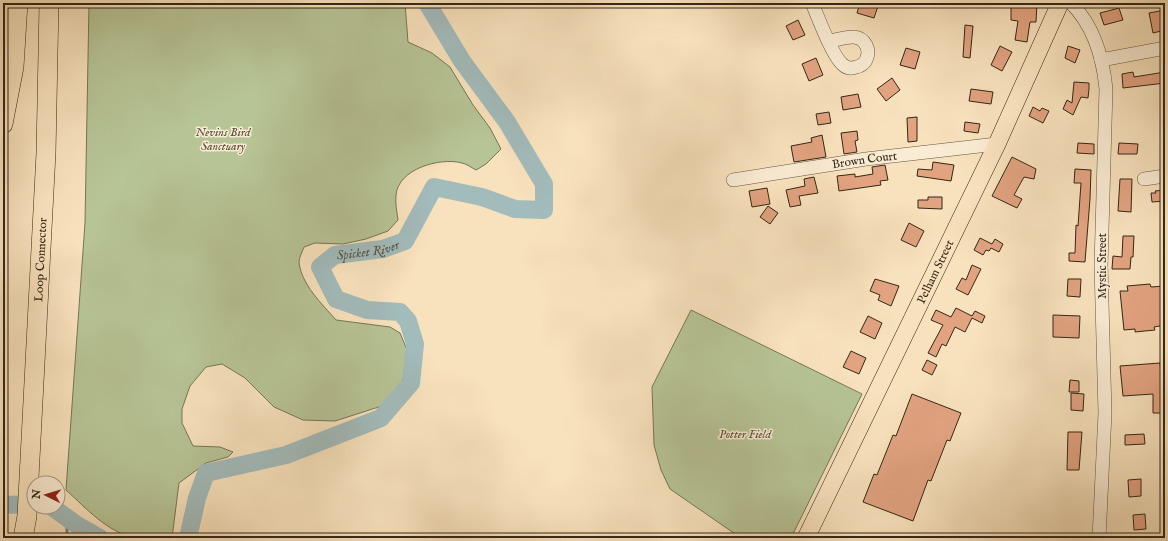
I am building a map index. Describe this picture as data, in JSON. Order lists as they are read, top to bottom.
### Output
{
  "streets": {
    "highway": ["Loop Connector"],
    "main road": ["Pelham Street"],
    "street": ["Brown Court", "Mystic Street"]
  },
  "crossings": [
    ["Brown Court", "Pelham Street"]
  ],
  "water": ["Spicket River"],
  "parks": ["Nevins Bird Sanctuary", "Potter Field"],
  "north": "left"
}
